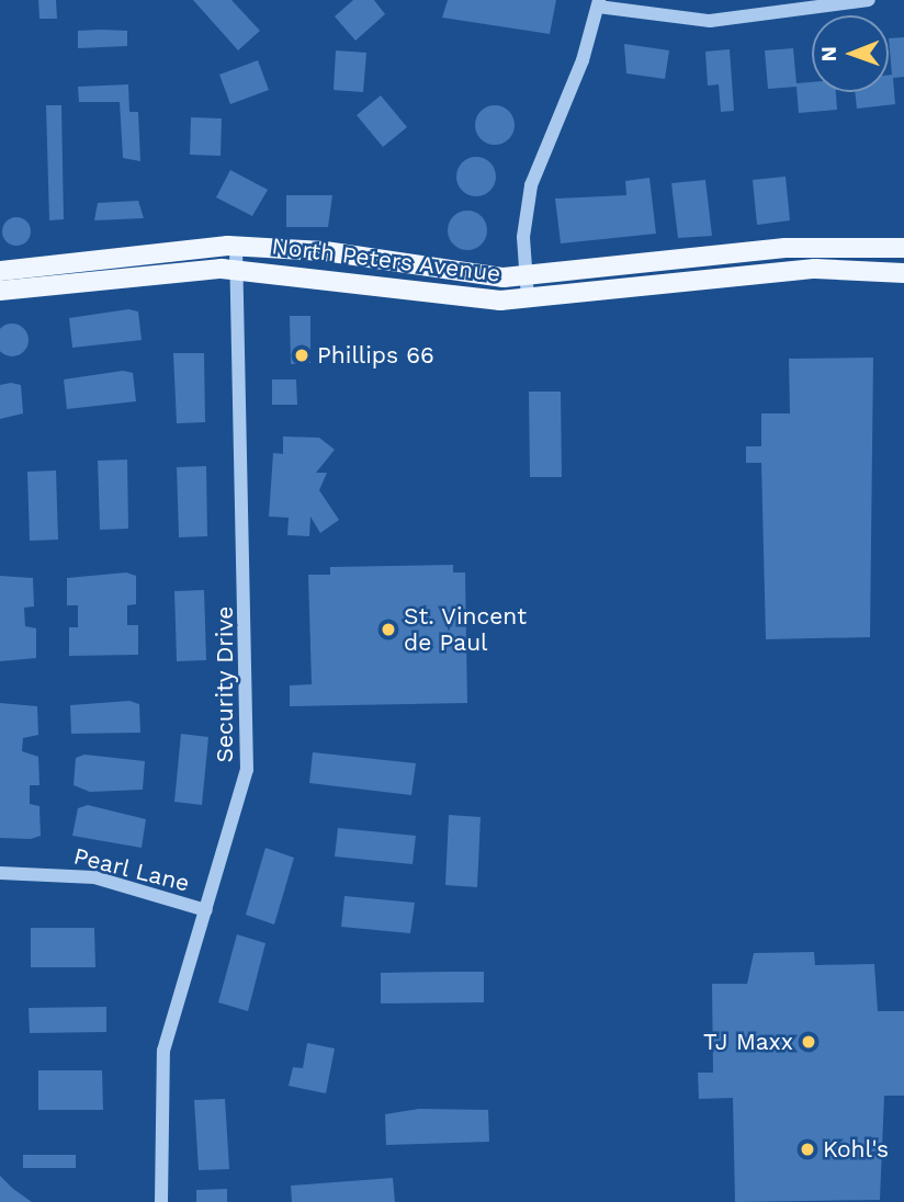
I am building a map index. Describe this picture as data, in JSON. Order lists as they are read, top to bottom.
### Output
{
  "streets": {
    "main road": ["North Peters Avenue"],
    "street": ["Security Drive", "Pearl Lane"]
  },
  "crossings": [
    ["North Peters Avenue", "Security Drive"],
    ["Security Drive", "Pearl Lane"]
  ],
  "places": [
    "Phillips 66",
    "St. Vincent de Paul",
    "TJ Maxx",
    "Kohl's"
  ],
  "north": "left"
}
